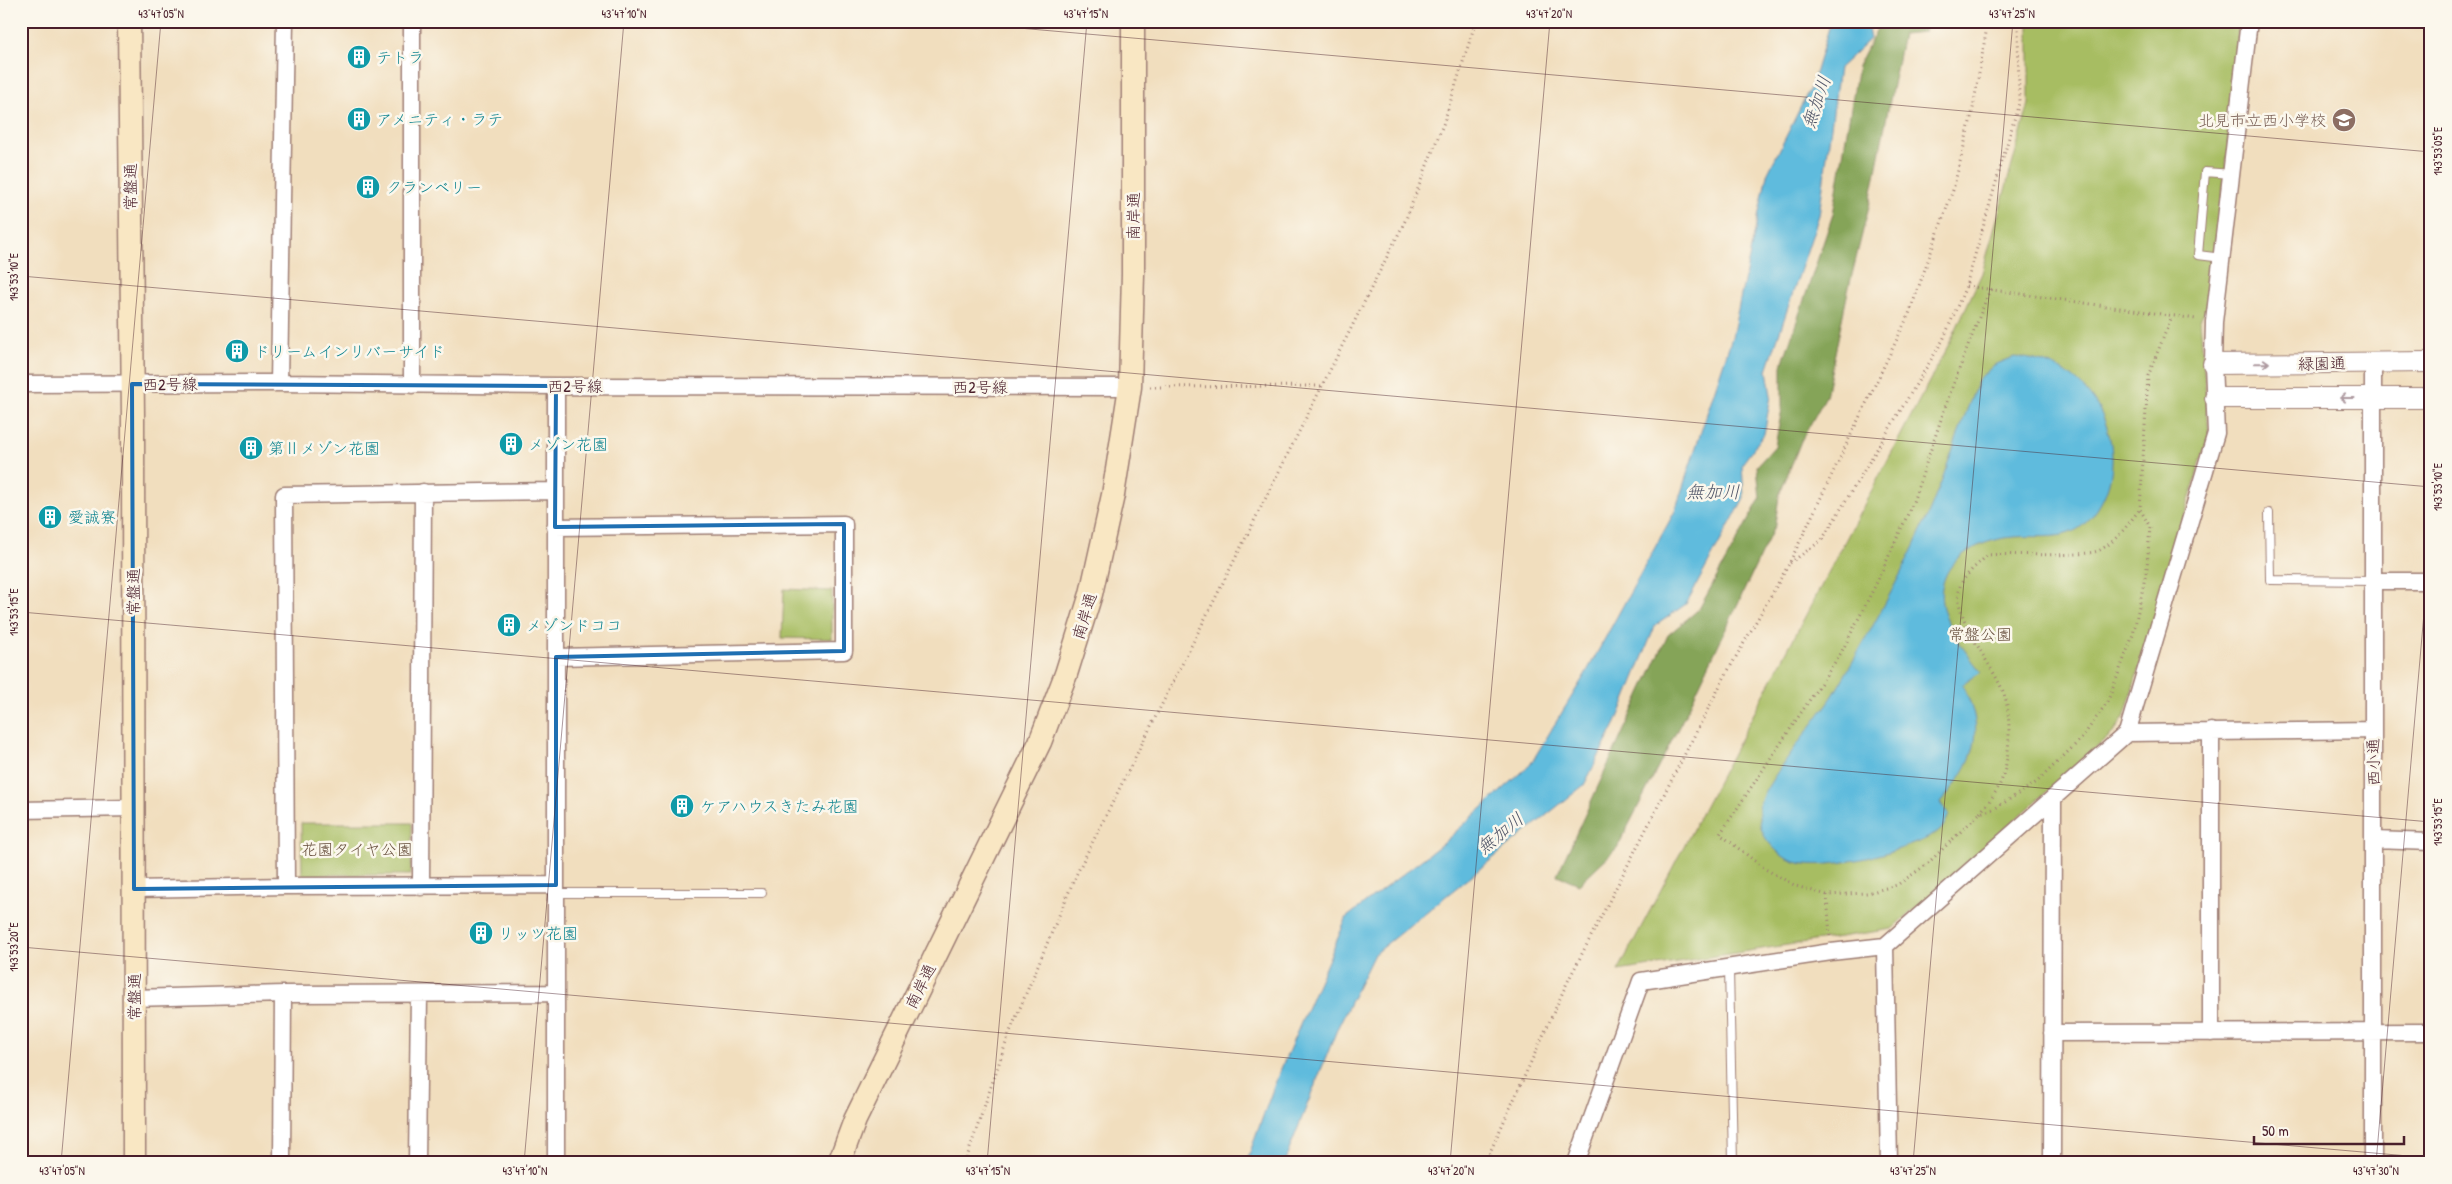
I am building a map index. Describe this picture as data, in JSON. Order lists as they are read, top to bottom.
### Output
{
  "streets": {
    "main road": ["常盤通", "南岸通"],
    "street": ["緑園通", "西2号線", "西小通"]
  },
  "crossings": [
    ["常盤通", "西2号線"],
    ["南岸通", "西2号線"],
    ["緑園通", "西小通"]
  ],
  "water": ["無加川"],
  "parks": ["常盤公園", "花園タイヤ公園"],
  "places": {
    "building": [
      "テトラ",
      "アメニティ・ラテ",
      "クランベリー",
      "ドリームインリバーサイド",
      "メゾン花園",
      "第Ⅱメゾン花園",
      "愛誠寮",
      "メゾンドココ",
      "ケアハウスきたみ花園",
      "リッツ花園"
    ],
    "school or university": ["北見市立西小学校"]
  },
  "scale_bar": "50 m",
  "coordinates": [
    "43°47'05\"N",
    "43°47'10\"N",
    "43°47'15\"N",
    "43°47'20\"N",
    "43°47'25\"N",
    "143°53'05\"E",
    "143°53'10\"E",
    "143°53'15\"E",
    "143°53'20\"E",
    "43°47'30\"N"
  ]
}
